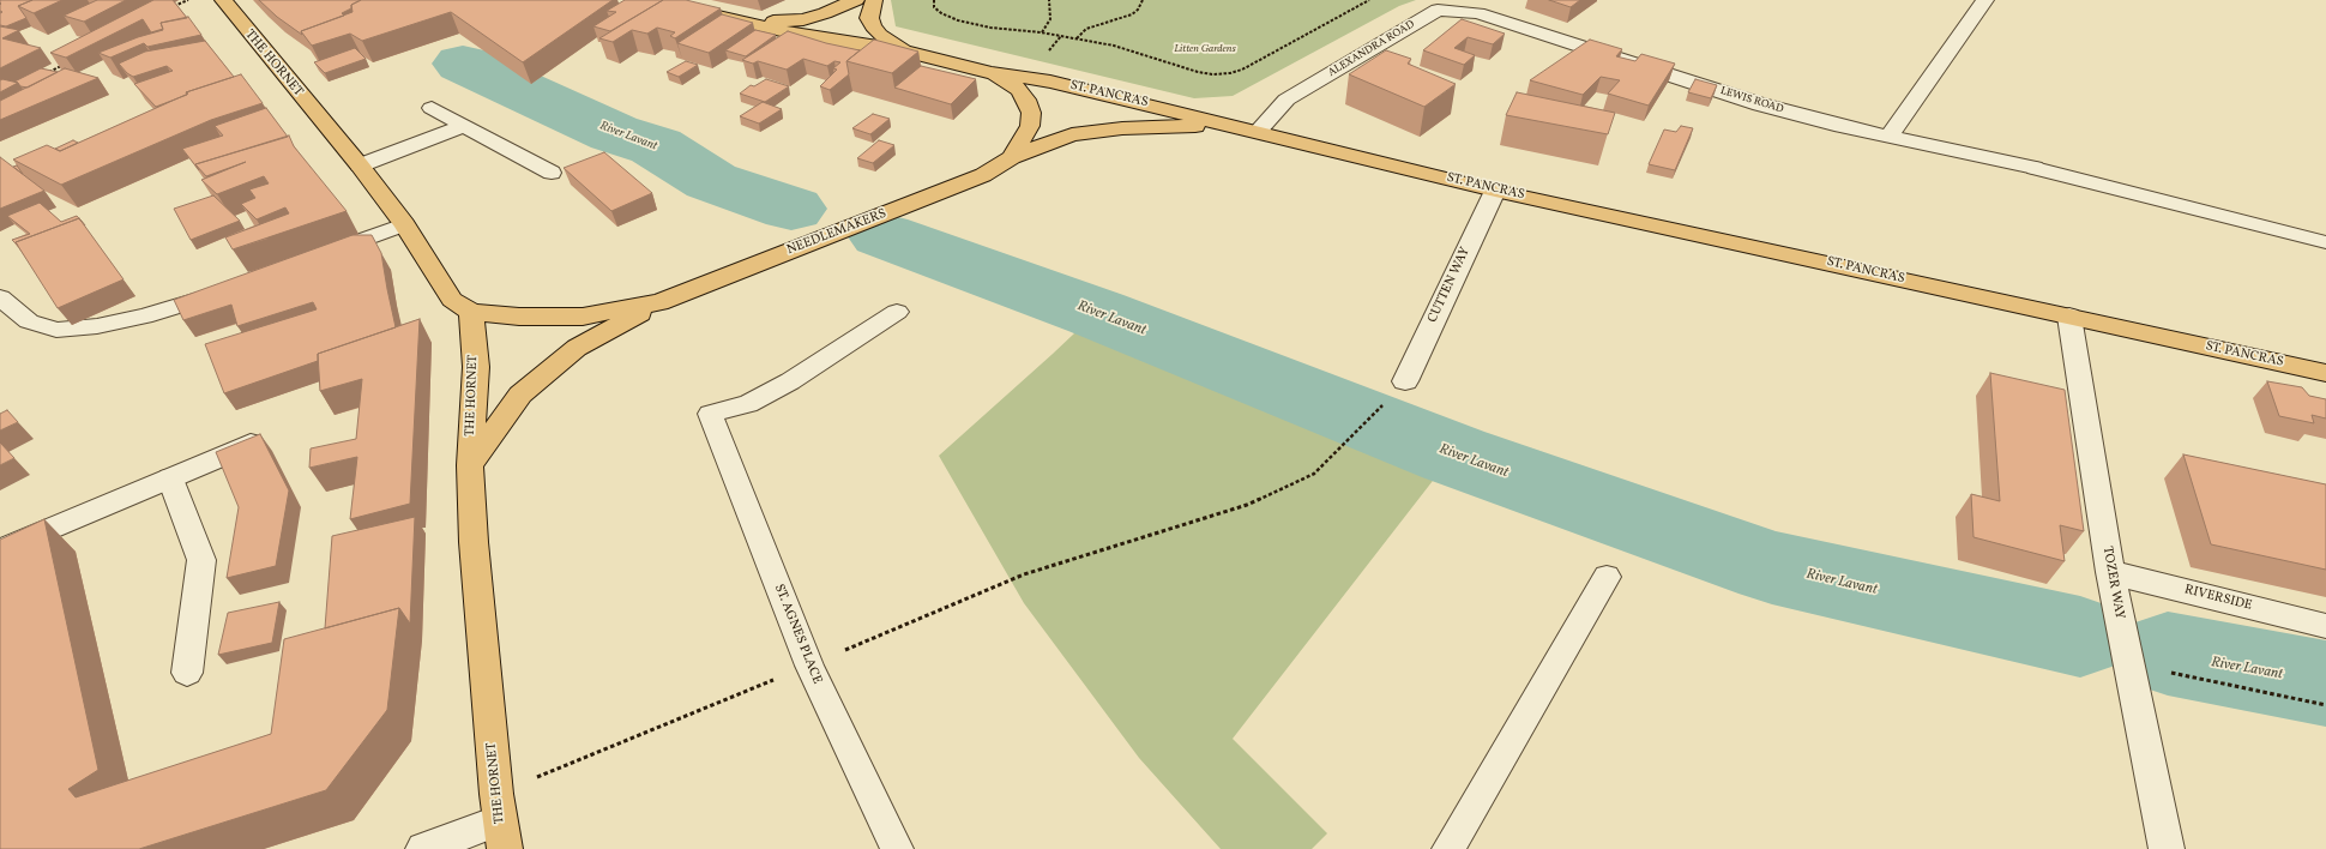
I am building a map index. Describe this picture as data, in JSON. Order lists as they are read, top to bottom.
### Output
{
  "streets": {
    "main road": ["THE HORNET", "ST. PANCRAS", "NEEDLEMAKERS"],
    "street": [
      "ALEXANDRA ROAD",
      "LEWIS ROAD",
      "CUTTEN WAY",
      "TOZER WAY",
      "RIVERSIDE"
    ],
    "lane": ["ST. AGNES PLACE"]
  },
  "crossings": [
    ["ALEXANDRA ROAD", "ST. PANCRAS"],
    ["ALEXANDRA ROAD", "LEWIS ROAD"],
    ["THE HORNET", "NEEDLEMAKERS"],
    ["ST. PANCRAS", "NEEDLEMAKERS"],
    ["ST. PANCRAS", "CUTTEN WAY"],
    ["ST. PANCRAS", "TOZER WAY"],
    ["TOZER WAY", "RIVERSIDE"]
  ],
  "water": ["River Lavant"],
  "parks": ["Litten Gardens"]
}
